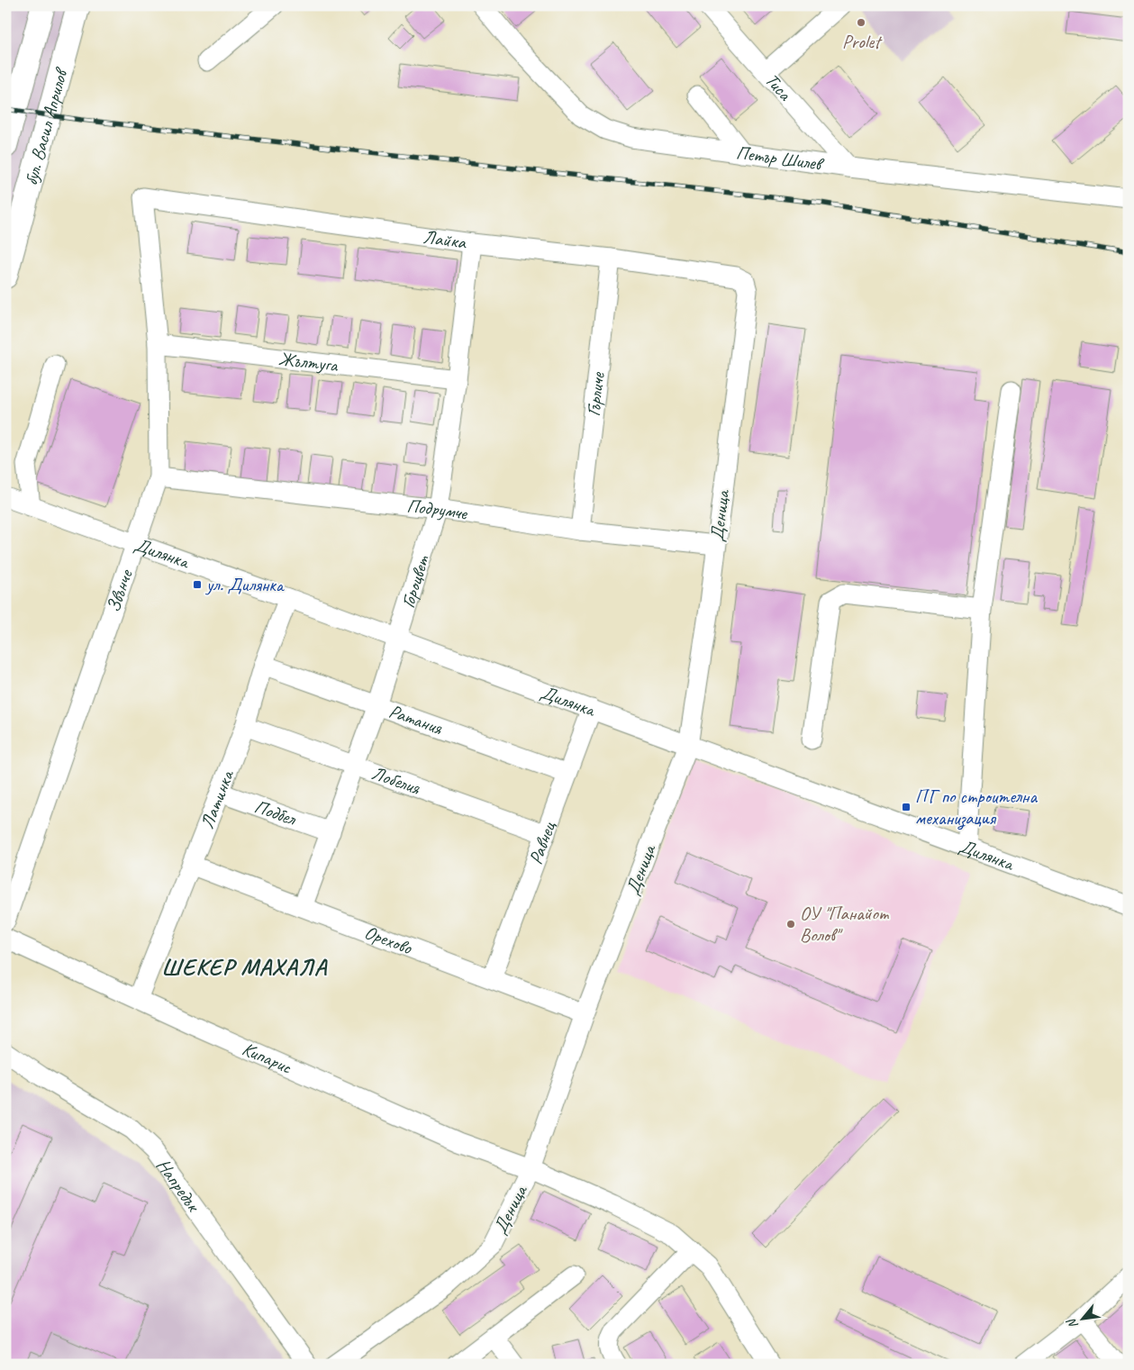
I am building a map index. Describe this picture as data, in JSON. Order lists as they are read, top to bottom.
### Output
{
  "streets": {
    "main road": ["бул. Васил Априлов"],
    "street": [
      "Тиса",
      "Петър Шилев",
      "Лайка",
      "Жълтуга",
      "Гърличе",
      "Подрумче",
      "Деница",
      "Дилянка",
      "Гороцвет",
      "Звънче",
      "Ратания",
      "Лобелия",
      "Латинка",
      "Подбел",
      "Равнец",
      "Орехово",
      "Кипарис",
      "Напредък"
    ]
  },
  "crossings": [
    ["Тиса", "Петър Шилев"],
    ["Лайка", "Гърличе"],
    ["Лайка", "Деница"],
    ["Лайка", "Гороцвет"],
    ["Лайка", "Звънче"],
    ["Жълтуга", "Гороцвет"],
    ["Жълтуга", "Звънче"],
    ["Гърличе", "Подрумче"],
    ["Подрумче", "Деница"],
    ["Подрумче", "Гороцвет"],
    ["Подрумче", "Звънче"],
    ["Деница", "Дилянка"],
    ["Деница", "Орехово"],
    ["Деница", "Кипарис"],
    ["Дилянка", "Гороцвет"],
    ["Дилянка", "Звънче"],
    ["Дилянка", "Латинка"],
    ["Дилянка", "Равнец"],
    ["Гороцвет", "Ратания"],
    ["Гороцвет", "Лобелия"],
    ["Гороцвет", "Подбел"],
    ["Гороцвет", "Орехово"],
    ["Ратания", "Латинка"],
    ["Ратания", "Равнец"],
    ["Лобелия", "Латинка"],
    ["Лобелия", "Равнец"],
    ["Латинка", "Подбел"],
    ["Латинка", "Орехово"],
    ["Латинка", "Кипарис"],
    ["Равнец", "Орехово"]
  ],
  "districts": ["ШЕКЕР МАХАЛА"],
  "places": {
    "other": ["Prolet", "ОУ \"Панайот Волов\""],
    "transit": ["ул. Дилянка", "ПГ по строителна механизация"]
  },
  "north": "bottom left"
}
